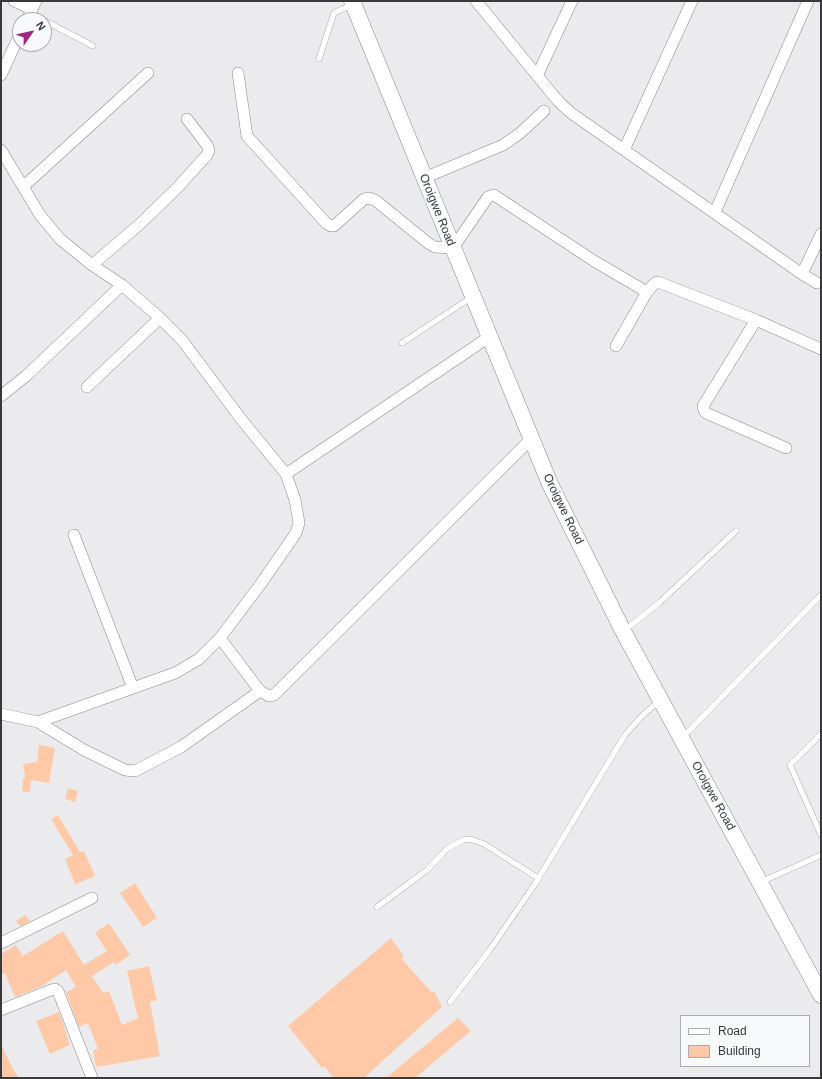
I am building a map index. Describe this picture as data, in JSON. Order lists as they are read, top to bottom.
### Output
{
  "streets": {
    "street": ["Oroigwe Road"]
  },
  "legend": ["Road", "Building"],
  "north": "top right"
}
